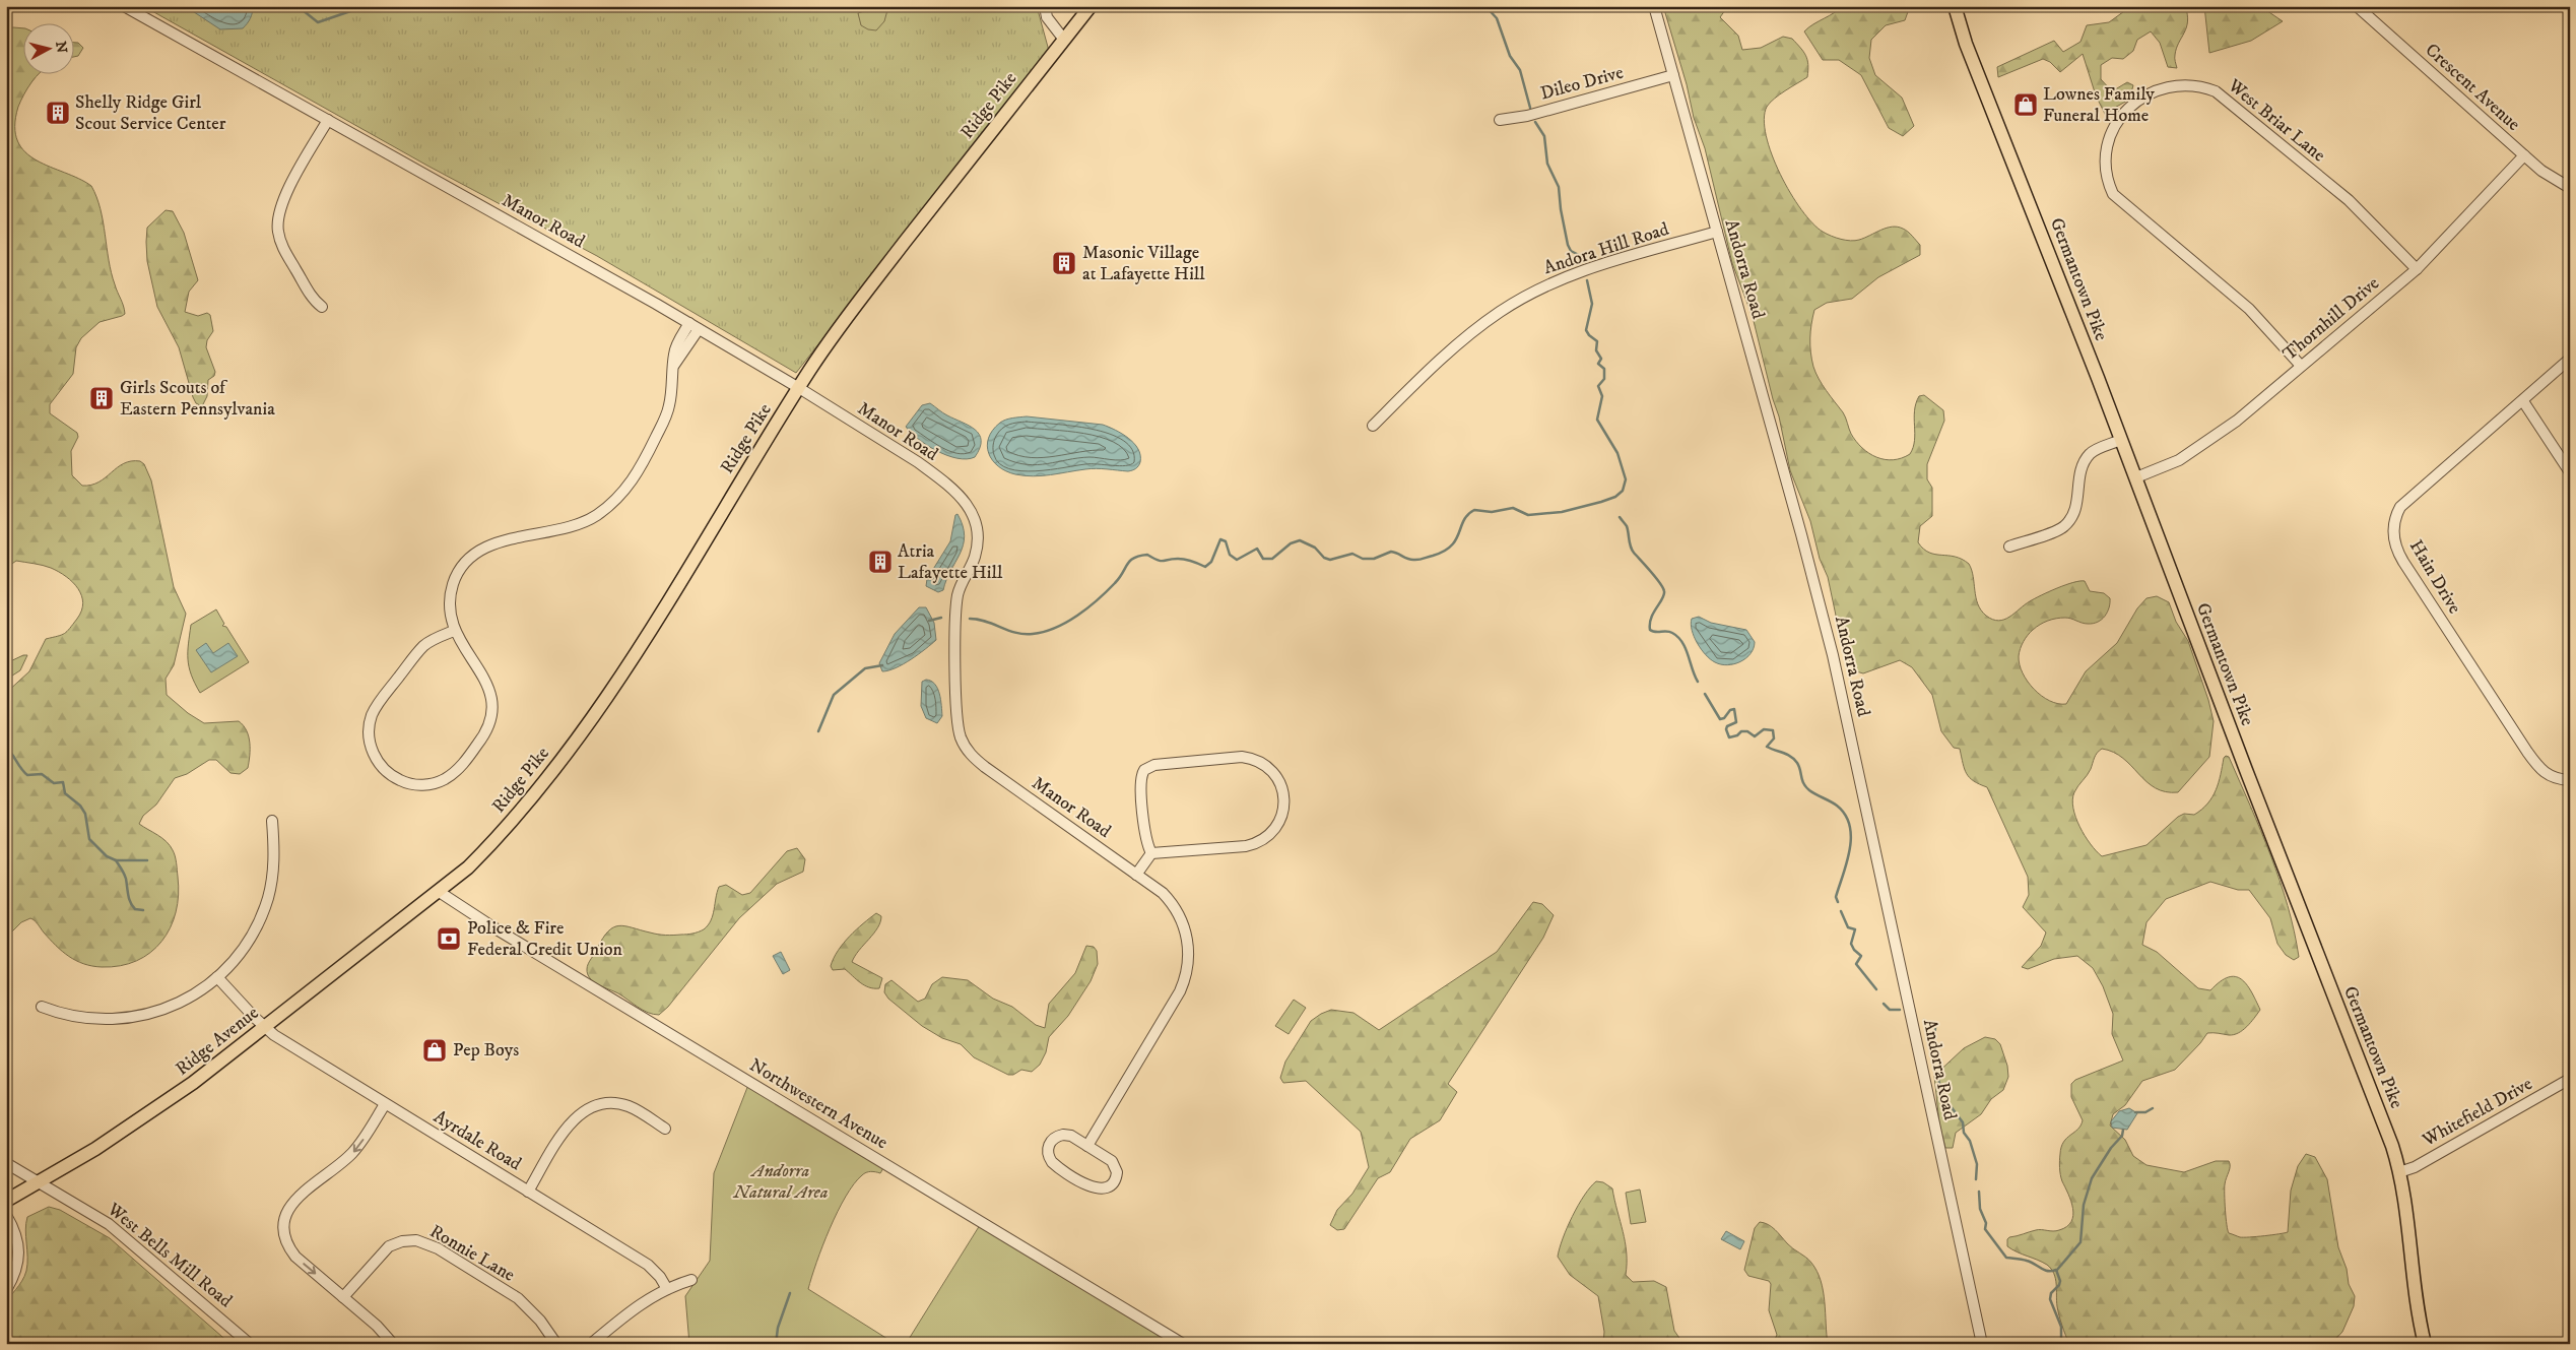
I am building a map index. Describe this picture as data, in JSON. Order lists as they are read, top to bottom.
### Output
{
  "streets": {
    "main road": ["Ridge Pike", "Germantown Pike", "Ridge Avenue"],
    "street": [
      "Dileo Drive",
      "Crescent Avenue",
      "West Briar Lane",
      "Manor Road",
      "Andora Hill Road",
      "Andorra Road",
      "Thornhill Drive",
      "Hain Drive",
      "Northwestern Avenue",
      "Whitefield Drive",
      "Ayrdale Road",
      "Ronnie Lane",
      "West Bells Mill Road"
    ]
  },
  "crossings": [
    ["Dileo Drive", "Andorra Road"],
    ["Crescent Avenue", "Thornhill Drive"],
    ["Ridge Pike", "Manor Road"],
    ["Ridge Pike", "Ridge Avenue"],
    ["Ridge Pike", "Northwestern Avenue"],
    ["West Briar Lane", "Thornhill Drive"],
    ["Andora Hill Road", "Andorra Road"],
    ["Germantown Pike", "Thornhill Drive"],
    ["Germantown Pike", "Whitefield Drive"],
    ["Ridge Avenue", "Northwestern Avenue"],
    ["Ridge Avenue", "Ayrdale Road"],
    ["Ridge Avenue", "West Bells Mill Road"]
  ],
  "parks": ["Andorra Natural Area"],
  "places": {
    "shop": ["Lownes Family Funeral Home", "Pep Boys"],
    "building": [
      "Shelly Ridge Girl Scout Service Center",
      "Masonic Village at Lafayette Hill",
      "Girls Scouts of Eastern Pennsylvania",
      "Atria Lafayette Hill"
    ],
    "bank": ["Police & Fire Federal Credit Union"]
  },
  "north": "right"
}
